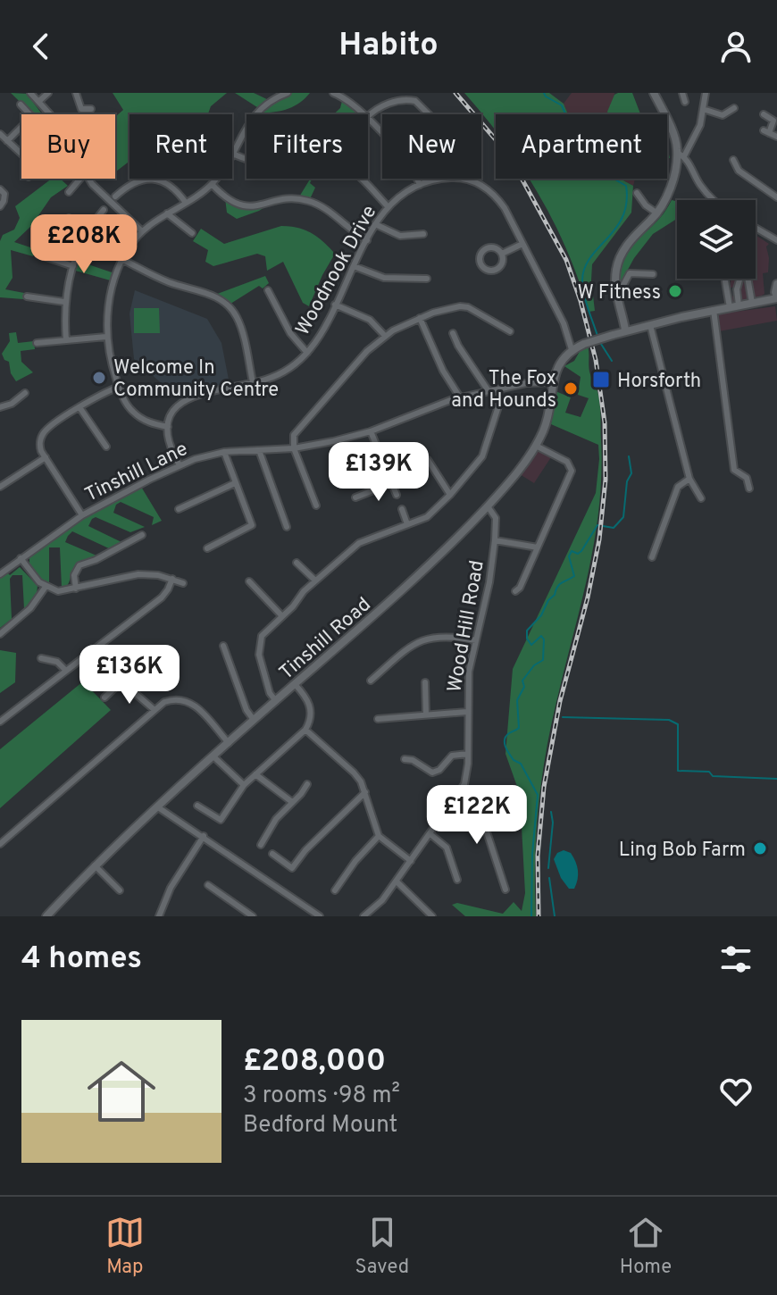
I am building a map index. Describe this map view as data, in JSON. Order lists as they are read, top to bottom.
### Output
{
  "streets": {
    "street": [
      "Woodnook Drive",
      "Tinshill Lane",
      "Wood Hill Road",
      "Tinshill Road"
    ]
  },
  "crossings": [
    ["Tinshill Lane", "Tinshill Road"],
    ["Wood Hill Road", "Tinshill Road"]
  ],
  "places": {
    "other": [
      "W Fitness",
      "Welcome In Community Centre",
      "The Fox and Hounds",
      "Ling Bob Farm"
    ],
    "transit": ["Horsforth"]
  },
  "page": {
    "header": "Habito",
    "chip": [
      "Buy",
      "Rent",
      "Filters",
      "New",
      "Apartment"
    ],
    "price": [
      "£208K",
      "£139K",
      "£136K",
      "£122K"
    ],
    "heading": "4 homes",
    "list": [
      {
        "name": "£208,000",
        "note": "3 rooms · 98 m² · Bedford Mount"
      }
    ],
    "tabs": ["Map", "Saved", "Home"]
  }
}
